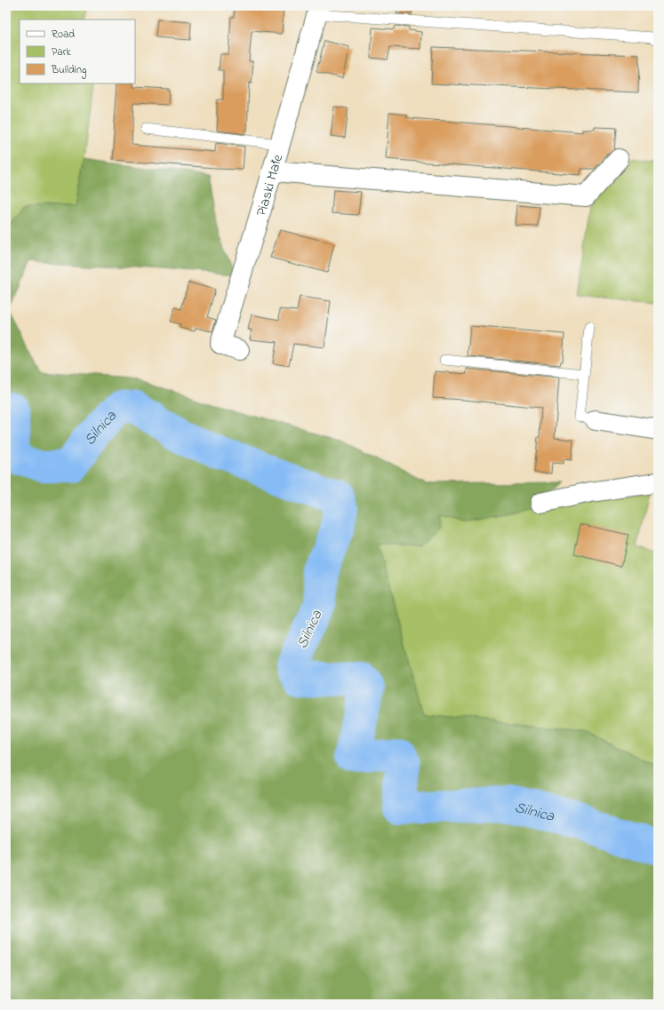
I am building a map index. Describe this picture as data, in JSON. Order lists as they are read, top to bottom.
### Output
{
  "streets": {
    "street": ["Piaski Małe"]
  },
  "water": ["Silnica"],
  "legend": ["Road", "Park", "Building"]
}
